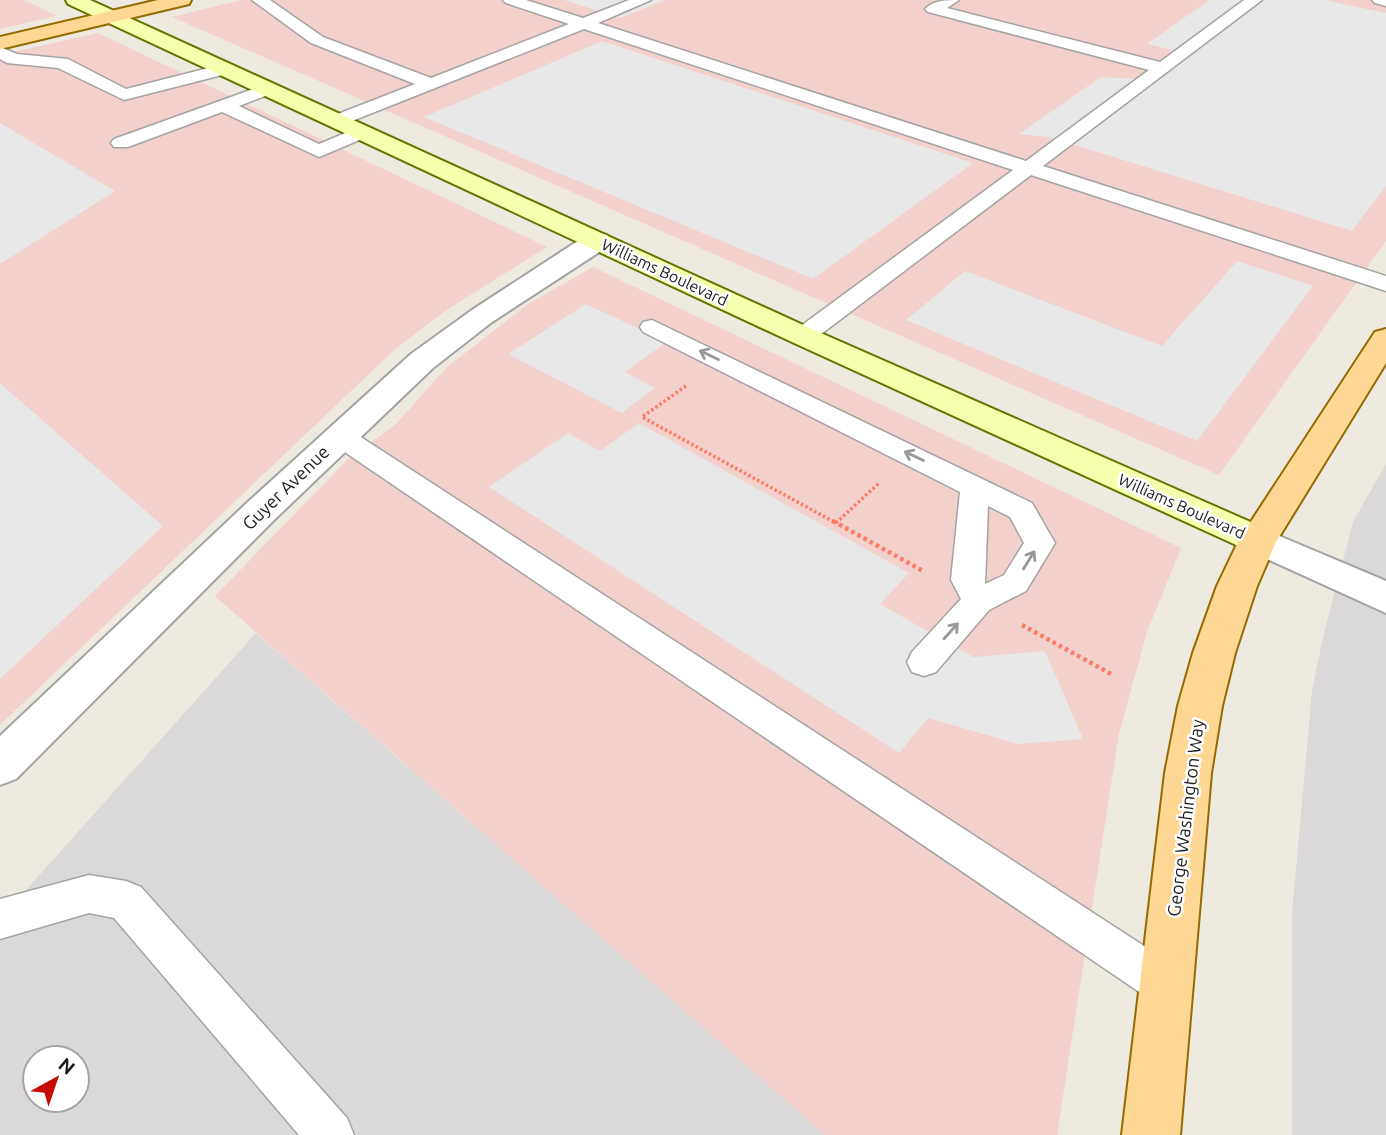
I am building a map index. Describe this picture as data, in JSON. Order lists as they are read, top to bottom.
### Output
{
  "streets": {
    "main road": ["George Washington Way"],
    "street": ["Williams Boulevard", "Guyer Avenue"]
  },
  "crossings": [
    ["Williams Boulevard", "Guyer Avenue"],
    ["Williams Boulevard", "George Washington Way"]
  ],
  "north": "top right"
}
